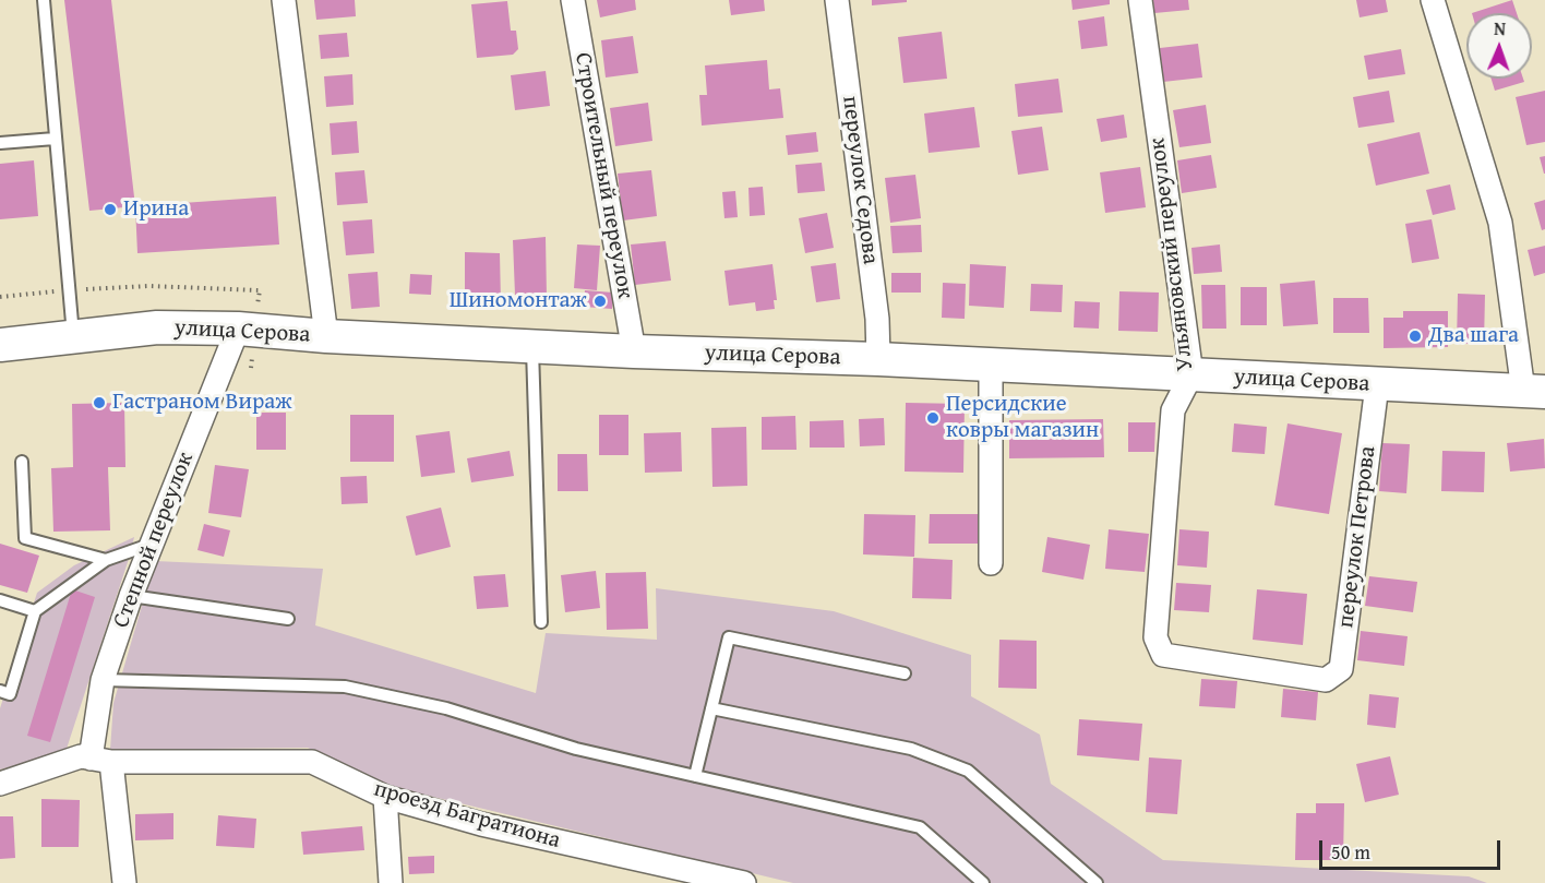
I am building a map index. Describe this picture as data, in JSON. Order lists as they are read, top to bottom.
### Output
{
  "streets": {
    "main road": ["улица Серова"],
    "street": [
      "Строительный переулок",
      "переулок Седова",
      "Ульяновский переулок",
      "переулок Петрова",
      "Степной переулок",
      "проезд Багратиона"
    ]
  },
  "crossings": [
    ["Строительный переулок", "улица Серова"],
    ["переулок Седова", "улица Серова"],
    ["Ульяновский переулок", "улица Серова"],
    ["Ульяновский переулок", "переулок Петрова"],
    ["улица Серова", "переулок Петрова"],
    ["улица Серова", "Степной переулок"],
    ["Степной переулок", "проезд Багратиона"]
  ],
  "places": [
    "Ирина",
    "Шиномонтаж",
    "Два шага",
    "Гастраном Вираж",
    "Персидские ковры магазин"
  ],
  "scale_bar": "50 m",
  "north": "top"
}
